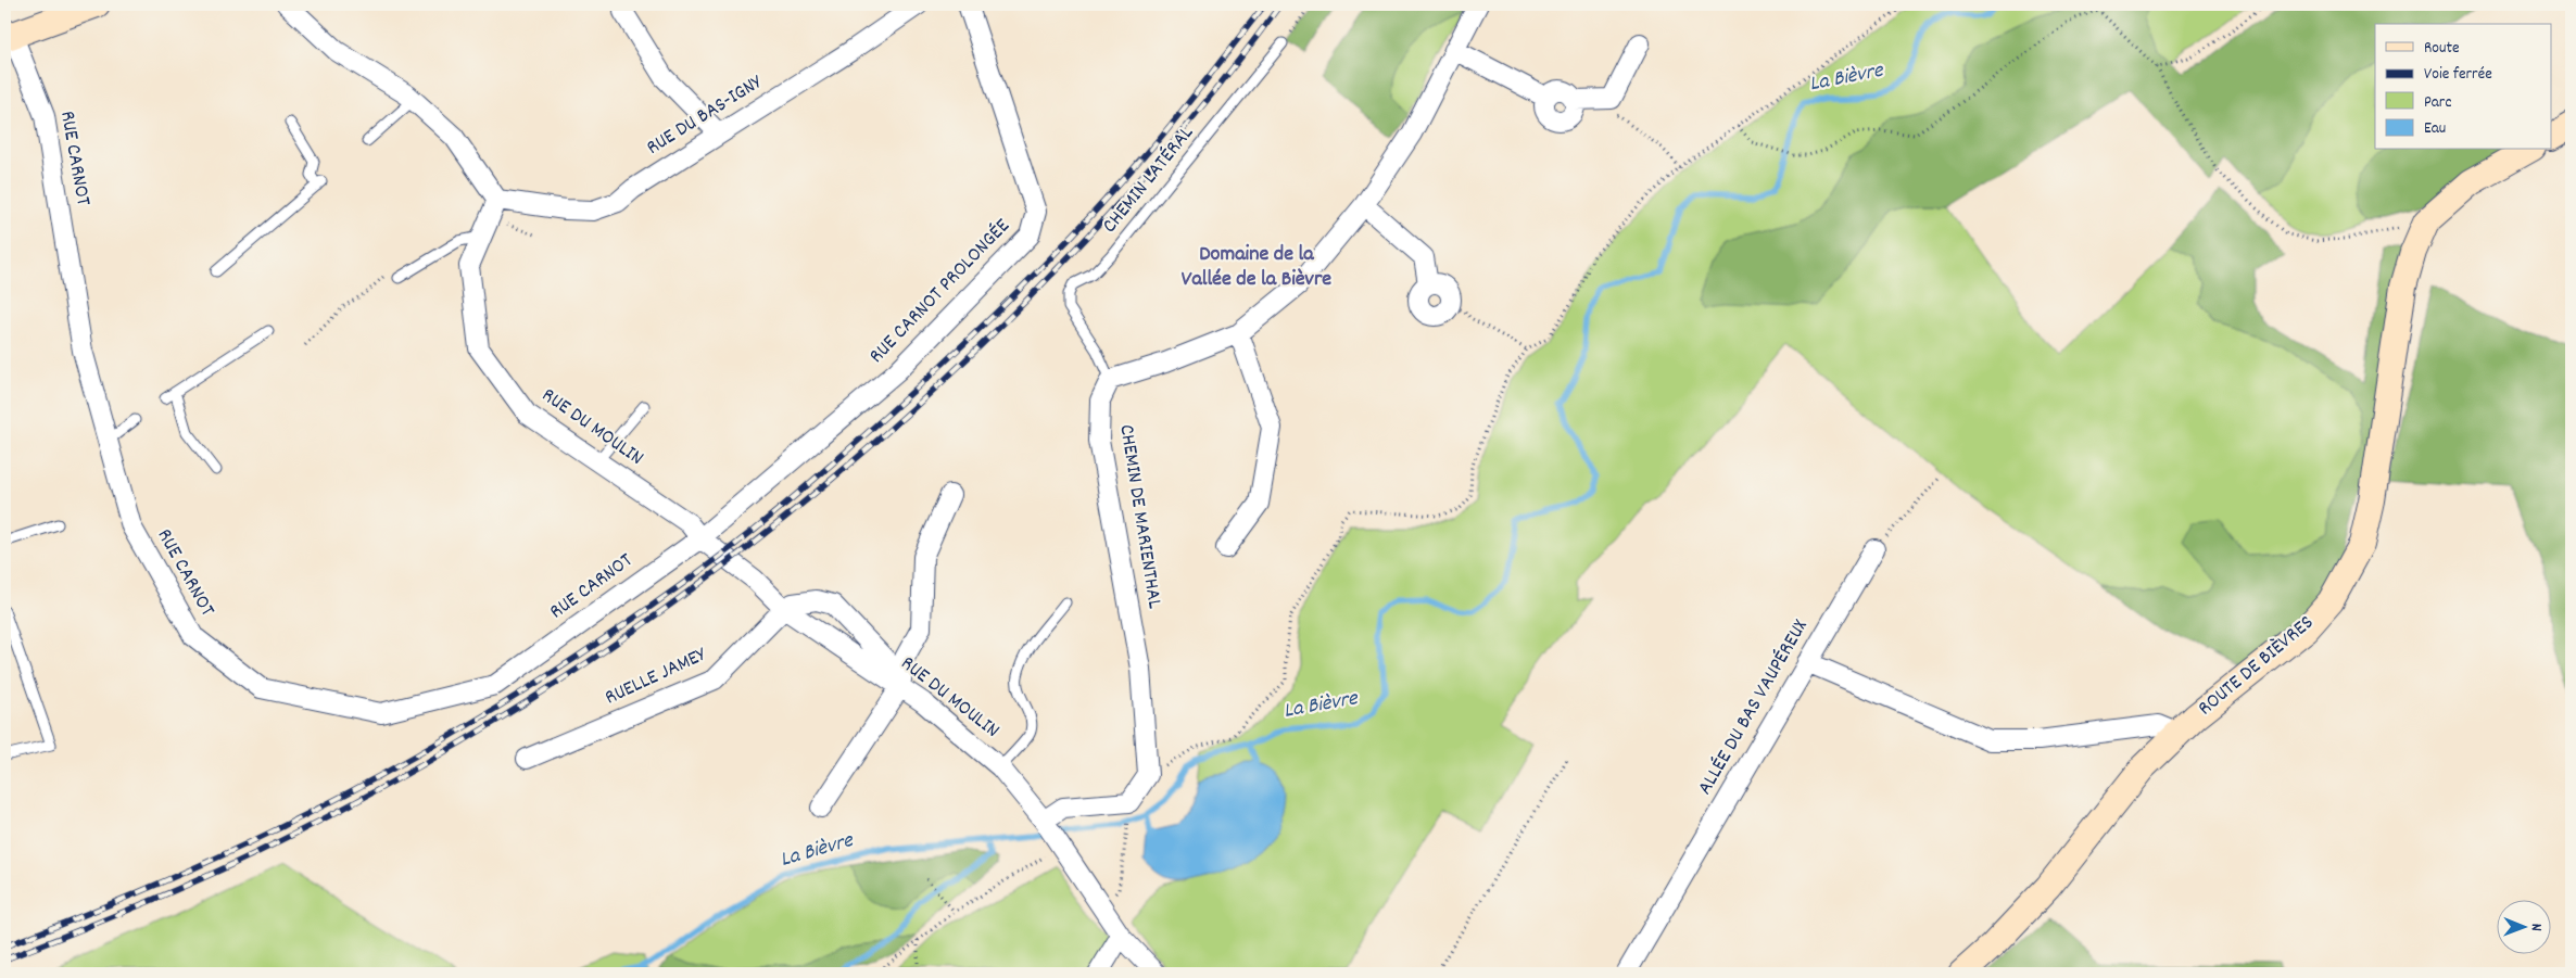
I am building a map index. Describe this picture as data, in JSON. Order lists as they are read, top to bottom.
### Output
{
  "streets": {
    "street": [
      "RUE DU BAS-IGNY",
      "RUE CARNOT",
      "RUE CARNOT PROLONGÉE",
      "RUE DU MOULIN",
      "CHEMIN DE MARIENTHAL",
      "ROUTE DE BIÈVRES",
      "RUELLE JAMEY",
      "ALLÉE DU BAS VAUPÉREUX"
    ],
    "lane": ["CHEMIN LATÉRAL"]
  },
  "crossings": [
    ["RUE DU BAS-IGNY", "RUE DU MOULIN"],
    ["RUE CARNOT", "RUE CARNOT PROLONGÉE"],
    ["RUE CARNOT", "RUE DU MOULIN"],
    ["CHEMIN LATÉRAL", "CHEMIN DE MARIENTHAL"],
    ["RUE CARNOT PROLONGÉE", "RUE DU MOULIN"],
    ["RUE DU MOULIN", "RUELLE JAMEY"]
  ],
  "districts": ["Domaine de la Vallée de la Bièvre"],
  "water": ["La Bièvre"],
  "legend": [
    "Route",
    "Voie ferrée",
    "Parc",
    "Eau"
  ],
  "north": "right"
}
